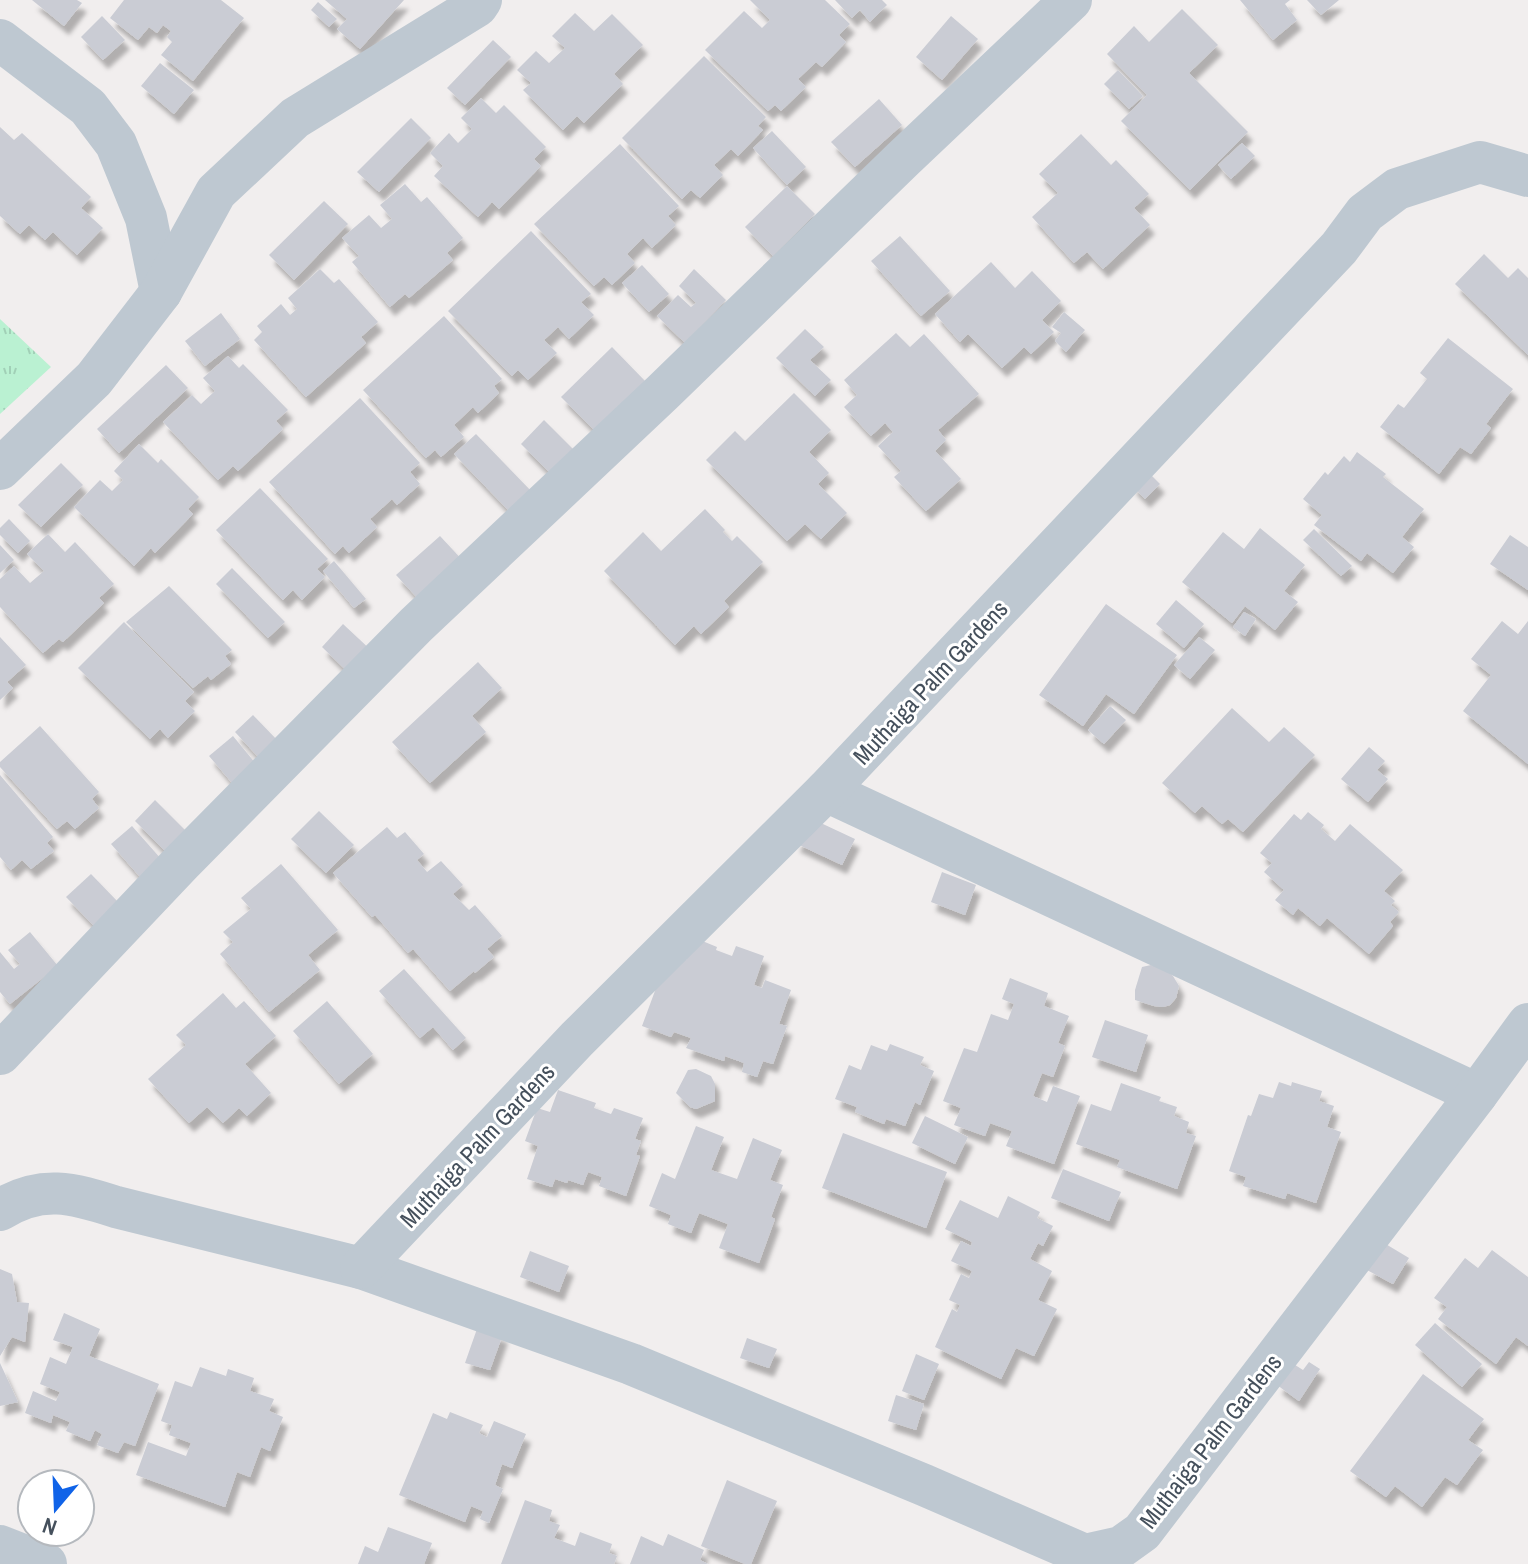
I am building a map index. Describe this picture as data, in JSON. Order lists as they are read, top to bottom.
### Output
{
  "streets": {
    "street": ["Muthaiga Palm Gardens"]
  },
  "north": "bottom"
}
